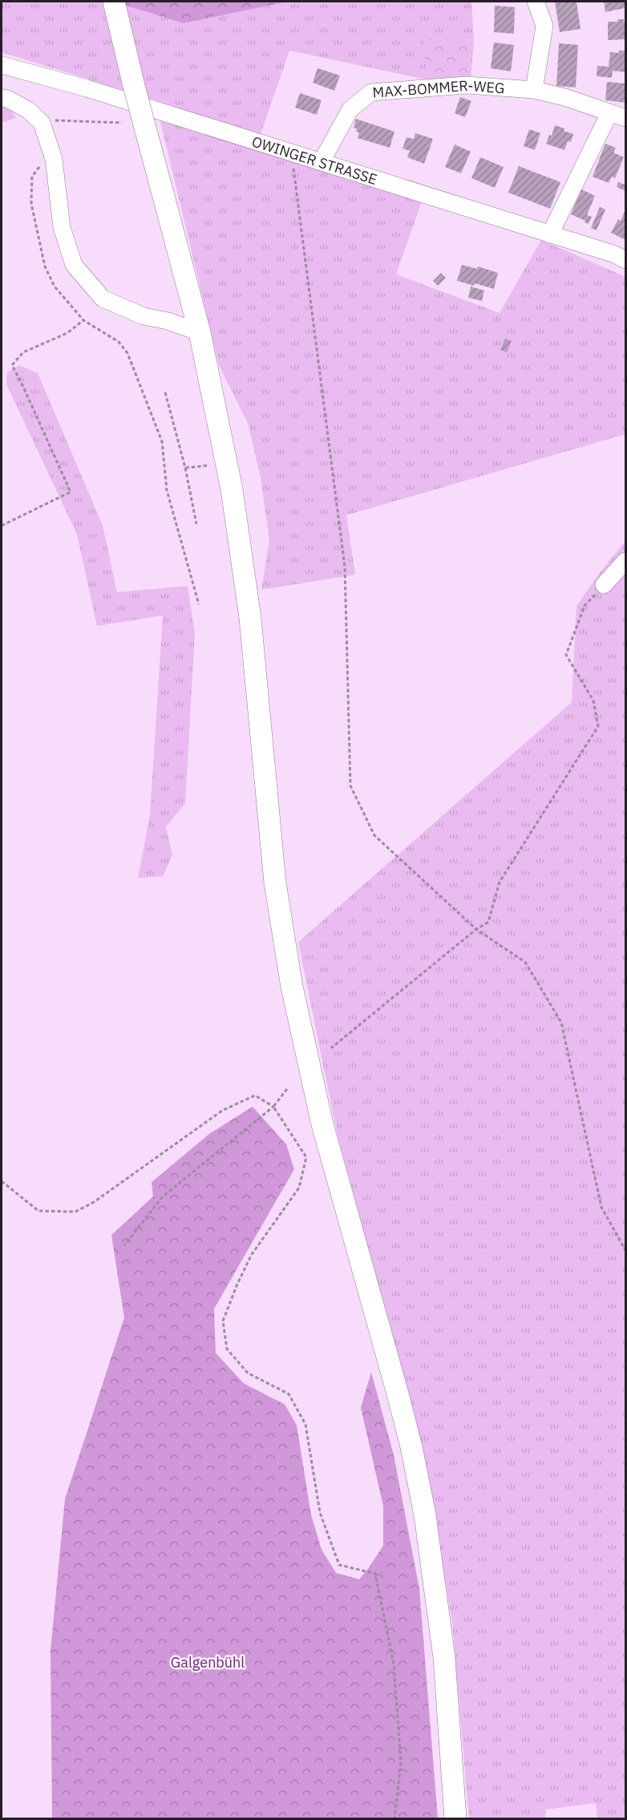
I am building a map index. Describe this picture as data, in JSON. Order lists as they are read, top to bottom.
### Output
{
  "streets": {
    "street": ["MAX-BOMMER-WEG", "OWINGER STRASSE"]
  },
  "crossings": [
    ["MAX-BOMMER-WEG", "OWINGER STRASSE"]
  ],
  "parks": ["Galgenbühl"]
}
